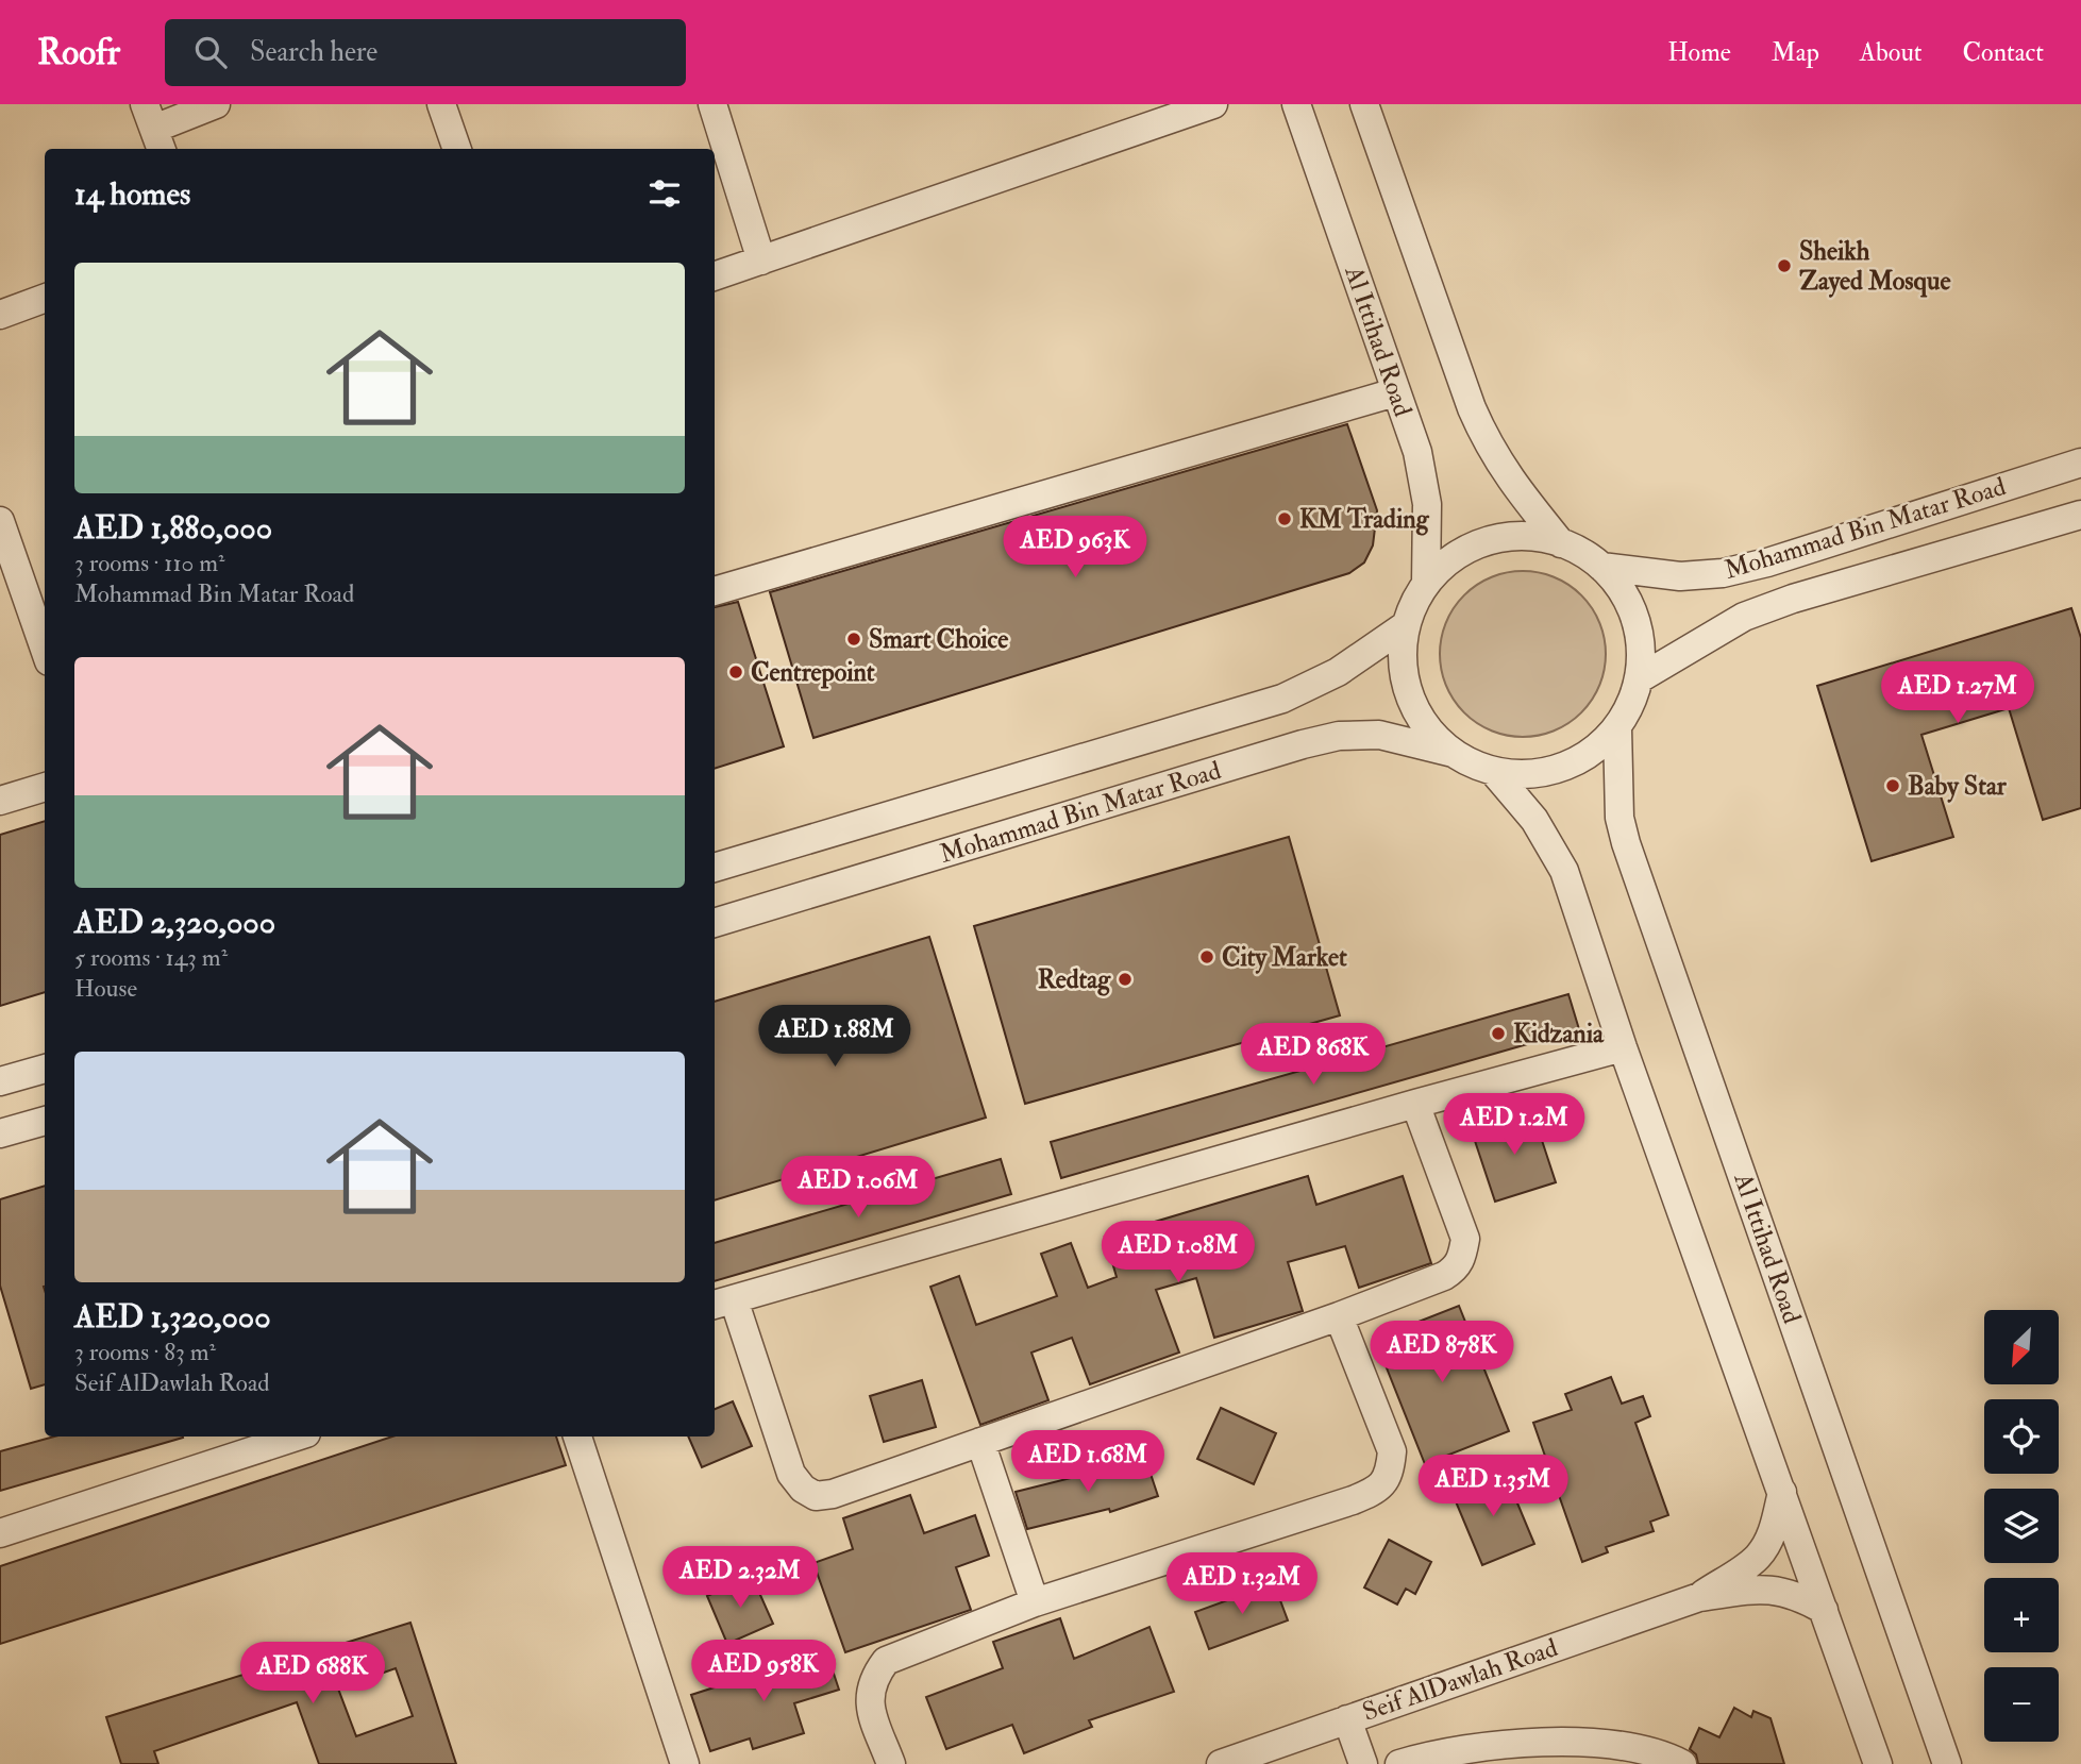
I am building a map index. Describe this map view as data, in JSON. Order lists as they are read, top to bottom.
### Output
{
  "streets": {
    "street": ["Al Ittihad Road", "Mohammad Bin Matar Road", "Seif AlDawlah Road"]
  },
  "crossings": [
    ["Al Ittihad Road", "Mohammad Bin Matar Road"]
  ],
  "places": [
    "Sheikh Zayed Mosque",
    "KM Trading",
    "Smart Choice",
    "Centrepoint",
    "Baby Star",
    "City Market",
    "Redtag",
    "Kidzania"
  ],
  "north": "bottom left",
  "page": {
    "header": "Roofr",
    "search": "Search here",
    "nav": [
      "Home",
      "Map",
      "About",
      "Contact"
    ],
    "heading": "14 homes",
    "list": [
      {
        "name": "AED 1,880,000",
        "note": "3 rooms · 110 m² · Mohammad Bin Matar Road"
      },
      {
        "name": "AED 2,320,000",
        "note": "5 rooms · 143 m² · House"
      },
      {
        "name": "AED 1,320,000",
        "note": "3 rooms · 83 m² · Seif AlDawlah Road"
      }
    ],
    "price": [
      "AED 963K",
      "AED 1.27M",
      "AED 1.88M",
      "AED 868K",
      "AED 1.2M",
      "AED 1.06M",
      "AED 1.08M",
      "AED 878K",
      "AED 1.68M",
      "AED 1.35M",
      "AED 2.32M",
      "AED 1.32M",
      "AED 958K",
      "AED 688K"
    ],
    "map_buttons": ["+", "−"]
  }
}
